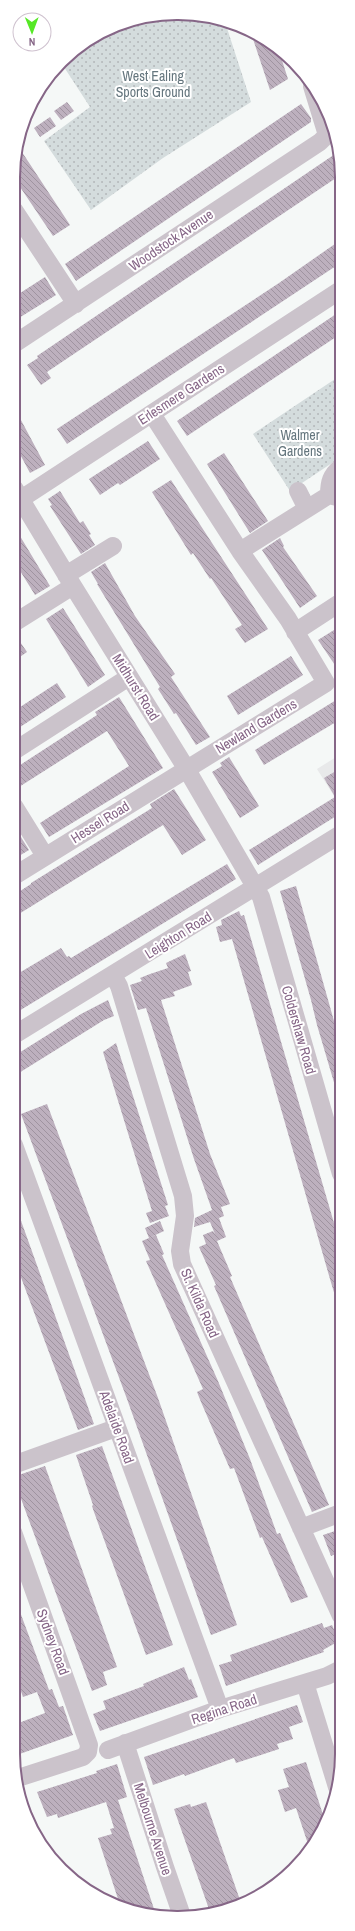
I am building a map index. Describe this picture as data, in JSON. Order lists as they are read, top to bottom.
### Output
{
  "streets": {
    "street": [
      "Woodstock Avenue",
      "Erlesmere Gardens",
      "Midhurst Road",
      "Newland Gardens",
      "Hessel Road",
      "Leighton Road",
      "Coldershaw Road",
      "St. Kilda Road",
      "Adelaide Road",
      "Sydney Road",
      "Regina Road",
      "Melbourne Avenue"
    ]
  },
  "crossings": [
    ["Midhurst Road", "Newland Gardens"],
    ["Midhurst Road", "Hessel Road"],
    ["Midhurst Road", "Leighton Road"],
    ["Midhurst Road", "Coldershaw Road"],
    ["Newland Gardens", "Hessel Road"],
    ["Leighton Road", "Coldershaw Road"],
    ["Leighton Road", "St. Kilda Road"],
    ["Adelaide Road", "Regina Road"],
    ["Regina Road", "Melbourne Avenue"]
  ],
  "parks": ["West Ealing Sports Ground", "Walmer Gardens"],
  "north": "bottom"
}
